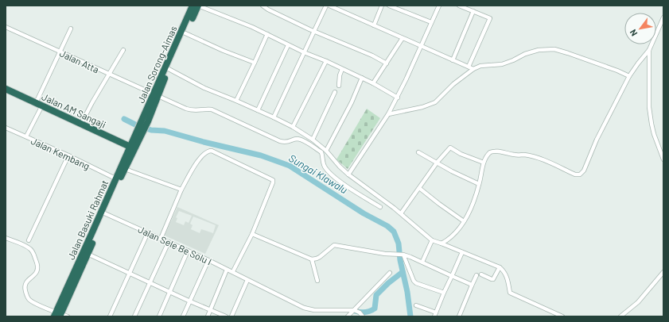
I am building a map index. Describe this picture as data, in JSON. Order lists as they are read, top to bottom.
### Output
{
  "streets": {
    "highway": ["Jalan Sorong-Aimas", "Jalan AM Sangaji", "Jalan Basuki Rahmat"],
    "street": ["Jalan Atta", "Jalan Kembang", "Jalan Sele Be Solu I"]
  },
  "crossings": [
    ["Jalan Atta", "Jalan Sorong-Aimas"],
    ["Jalan Sorong-Aimas", "Jalan Basuki Rahmat"],
    ["Jalan AM Sangaji", "Jalan Basuki Rahmat"],
    ["Jalan Kembang", "Jalan Basuki Rahmat"],
    ["Jalan Basuki Rahmat", "Jalan Sele Be Solu I"]
  ],
  "water": ["Sungai Klawalu"],
  "north": "bottom left"
}
